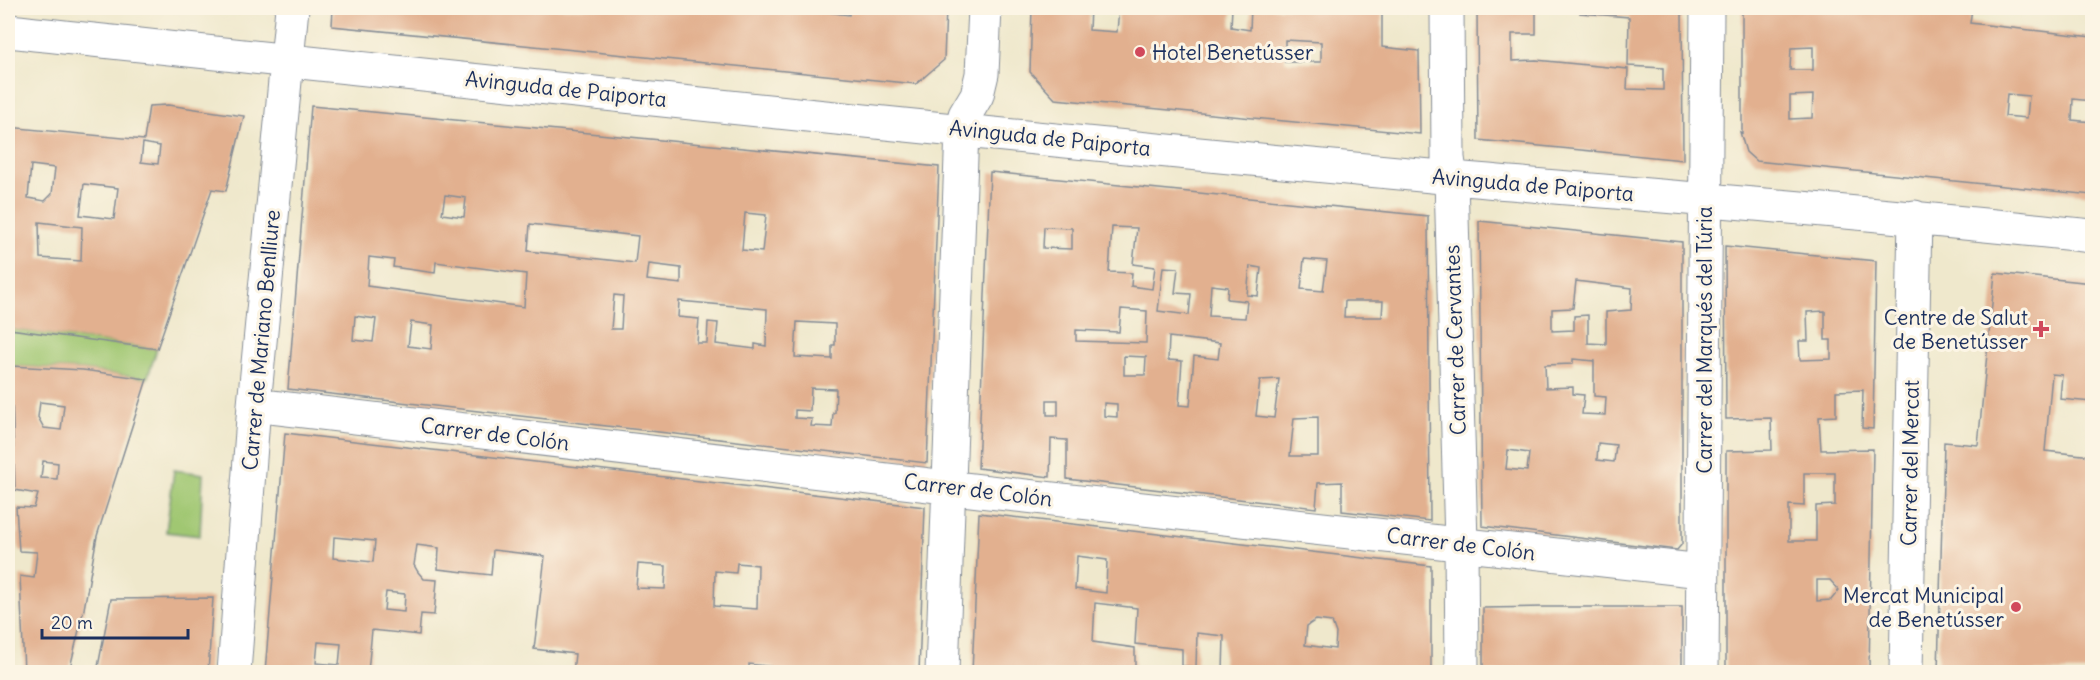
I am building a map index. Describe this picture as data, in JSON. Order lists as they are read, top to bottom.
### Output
{
  "streets": {
    "street": [
      "Avinguda de Paiporta",
      "Carrer de Mariano Benlliure",
      "Carrer de Cervantes",
      "Carrer del Marqués del Túria",
      "Carrer de Colón",
      "Carrer del Mercat"
    ]
  },
  "crossings": [
    ["Avinguda de Paiporta", "Carrer de Mariano Benlliure"],
    ["Avinguda de Paiporta", "Carrer de Cervantes"],
    ["Avinguda de Paiporta", "Carrer del Marqués del Túria"],
    ["Avinguda de Paiporta", "Carrer del Mercat"],
    ["Carrer de Mariano Benlliure", "Carrer de Colón"],
    ["Carrer de Cervantes", "Carrer de Colón"],
    ["Carrer del Marqués del Túria", "Carrer de Colón"]
  ],
  "places": {
    "other": ["Hotel Benetússer", "Mercat Municipal de Benetússer"],
    "health": ["Centre de Salut de Benetússer"]
  },
  "scale_bar": "20 m"
}
